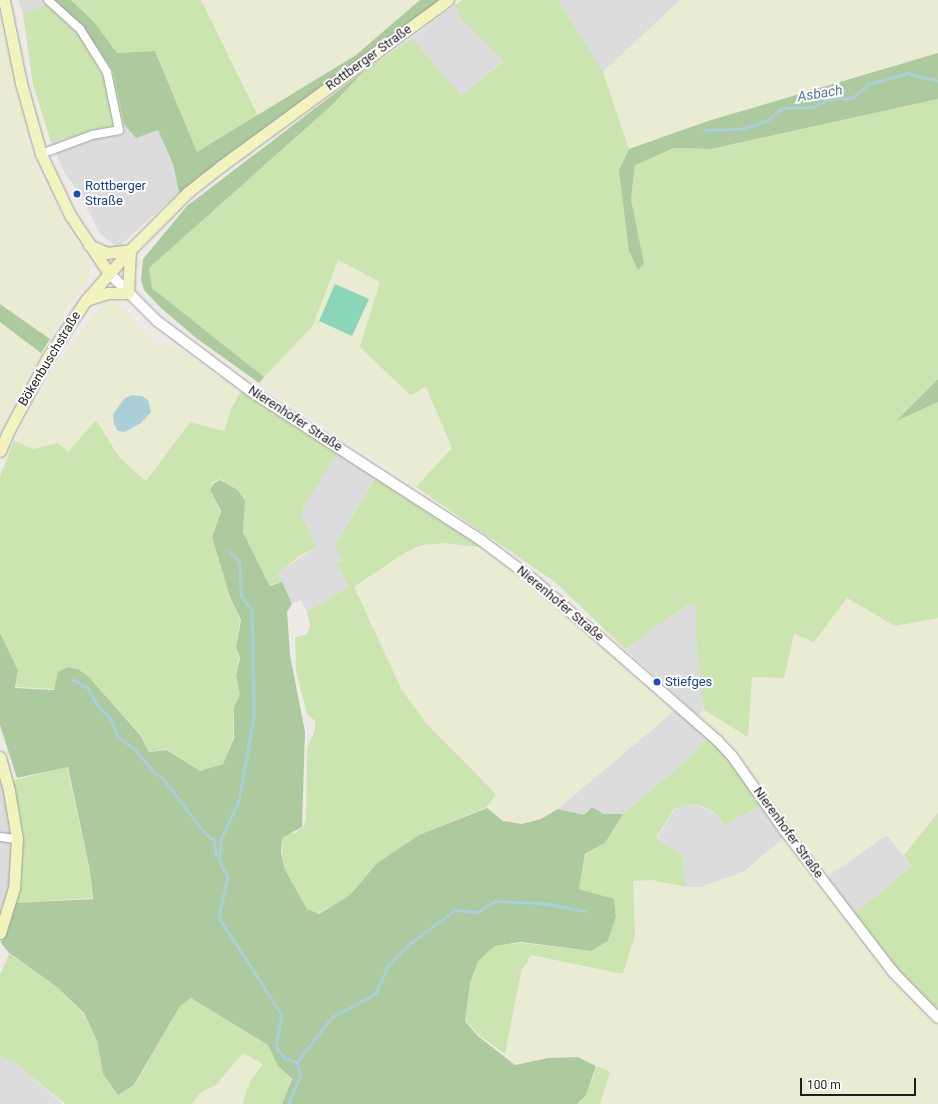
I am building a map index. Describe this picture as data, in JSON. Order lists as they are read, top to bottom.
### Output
{
  "streets": {
    "main road": ["Rottberger Straße", "Bökenbuschstraße"],
    "street": ["Nierenhofer Straße"]
  },
  "crossings": [
    ["Rottberger Straße", "Bökenbuschstraße"],
    ["Rottberger Straße", "Nierenhofer Straße"],
    ["Bökenbuschstraße", "Nierenhofer Straße"]
  ],
  "water": ["Asbach"],
  "places": ["Rottberger Straße", "Stiefges"],
  "scale_bar": "100 m"
}
